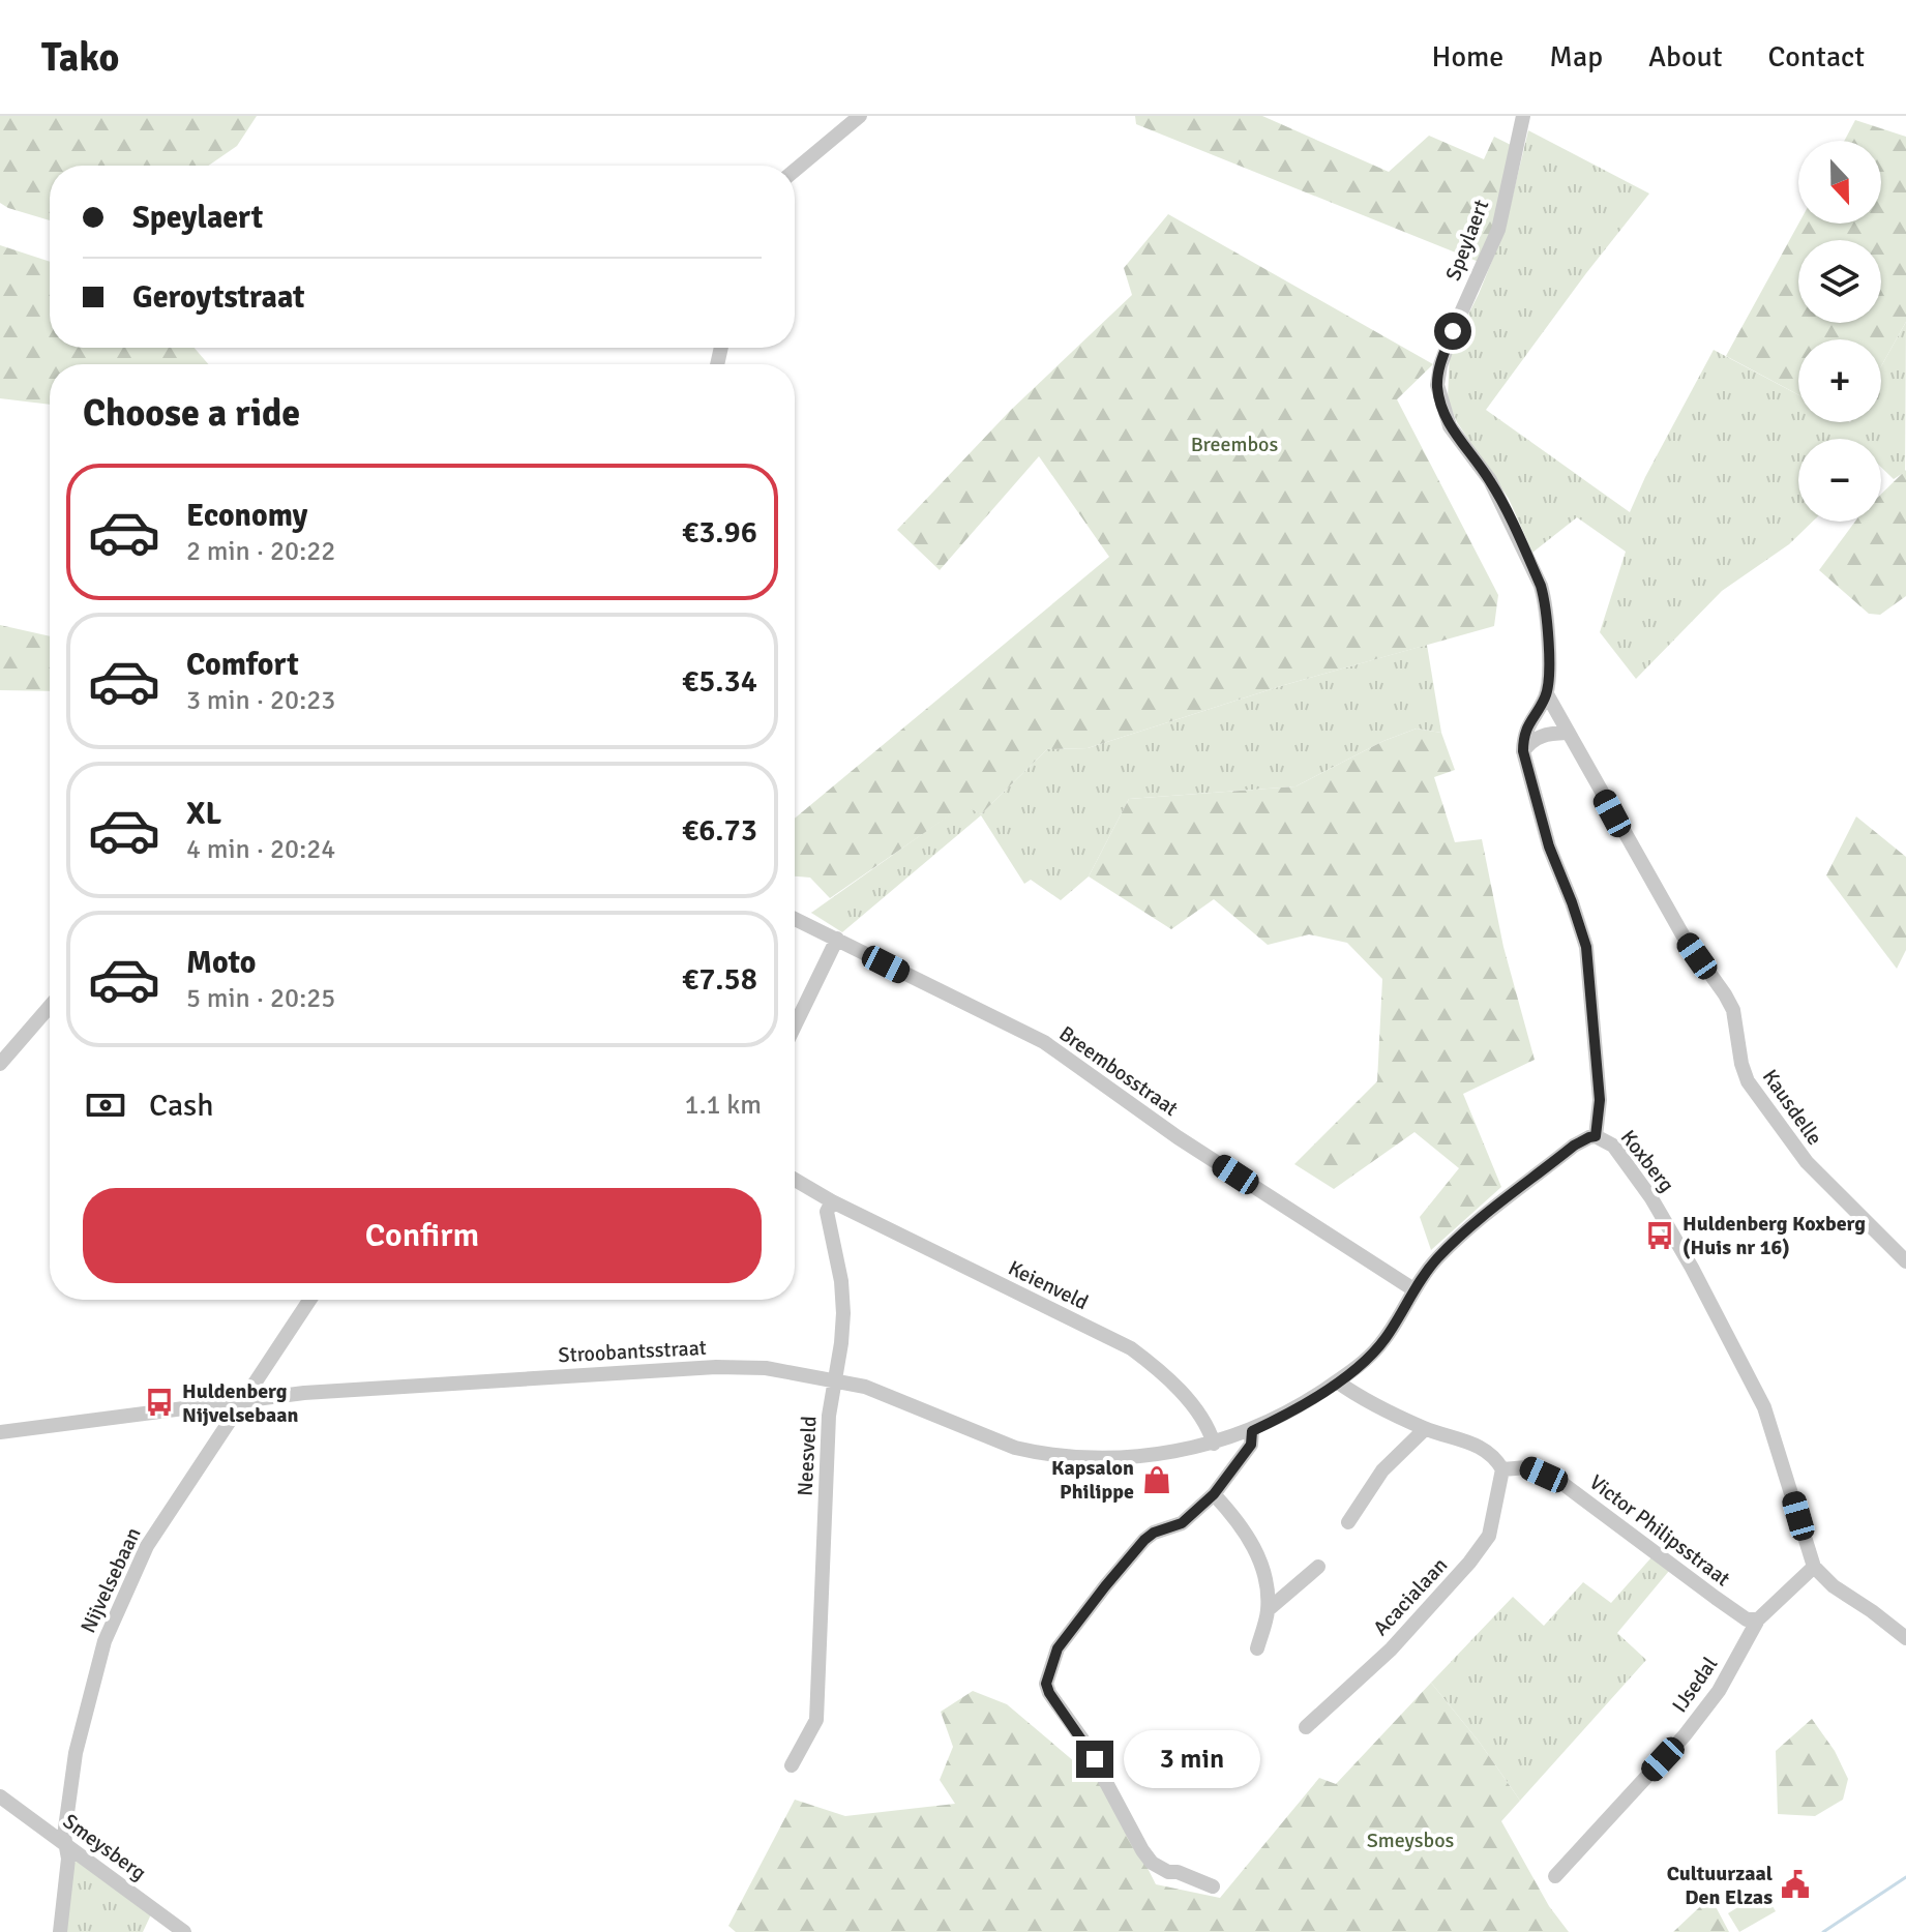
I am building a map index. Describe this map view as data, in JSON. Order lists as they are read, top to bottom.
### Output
{
  "streets": {
    "street": [
      "Speylaert",
      "Breembosstraat",
      "Kausdelle",
      "Koxberg",
      "Keienveld",
      "Stroobantsstraat",
      "Neesveld",
      "Victor Philipsstraat",
      "Nijvelsebaan",
      "Acacialaan",
      "IJsedal",
      "Smeysberg"
    ]
  },
  "crossings": [
    ["Breembosstraat", "Koxberg"],
    ["Koxberg", "Stroobantsstraat"],
    ["Keienveld", "Stroobantsstraat"],
    ["Keienveld", "Neesveld"],
    ["Stroobantsstraat", "Neesveld"],
    ["Stroobantsstraat", "Nijvelsebaan"],
    ["Victor Philipsstraat", "Acacialaan"],
    ["Victor Philipsstraat", "IJsedal"],
    ["Nijvelsebaan", "Smeysberg"]
  ],
  "parks": ["Breembos", "Smeysbos"],
  "places": {
    "bus stop": ["Huldenberg Koxberg (Huis nr 16)", "Huldenberg Nijvelsebaan"],
    "shop": ["Kapsalon Philippe"],
    "public building": ["Cultuurzaal Den Elzas"]
  },
  "north": "bottom",
  "page": {
    "header": "Tako",
    "nav": [
      "Home",
      "Map",
      "About",
      "Contact"
    ],
    "map_buttons": ["+", "−"],
    "banner": ["Speylaert", "Geroytstraat"],
    "heading": "Choose a ride",
    "list": [
      {
        "name": "Economy",
        "note": "2 min · 20:22",
        "value": "€3.96"
      },
      {
        "name": "Comfort",
        "note": "3 min · 20:23",
        "value": "€5.34"
      },
      {
        "name": "XL",
        "note": "4 min · 20:24",
        "value": "€6.73"
      },
      {
        "name": "Moto",
        "note": "5 min · 20:25",
        "value": "€7.58"
      }
    ],
    "pay": ["Cash", "1.1 km"],
    "buttons": "Confirm",
    "bubble": "3 min"
  }
}
